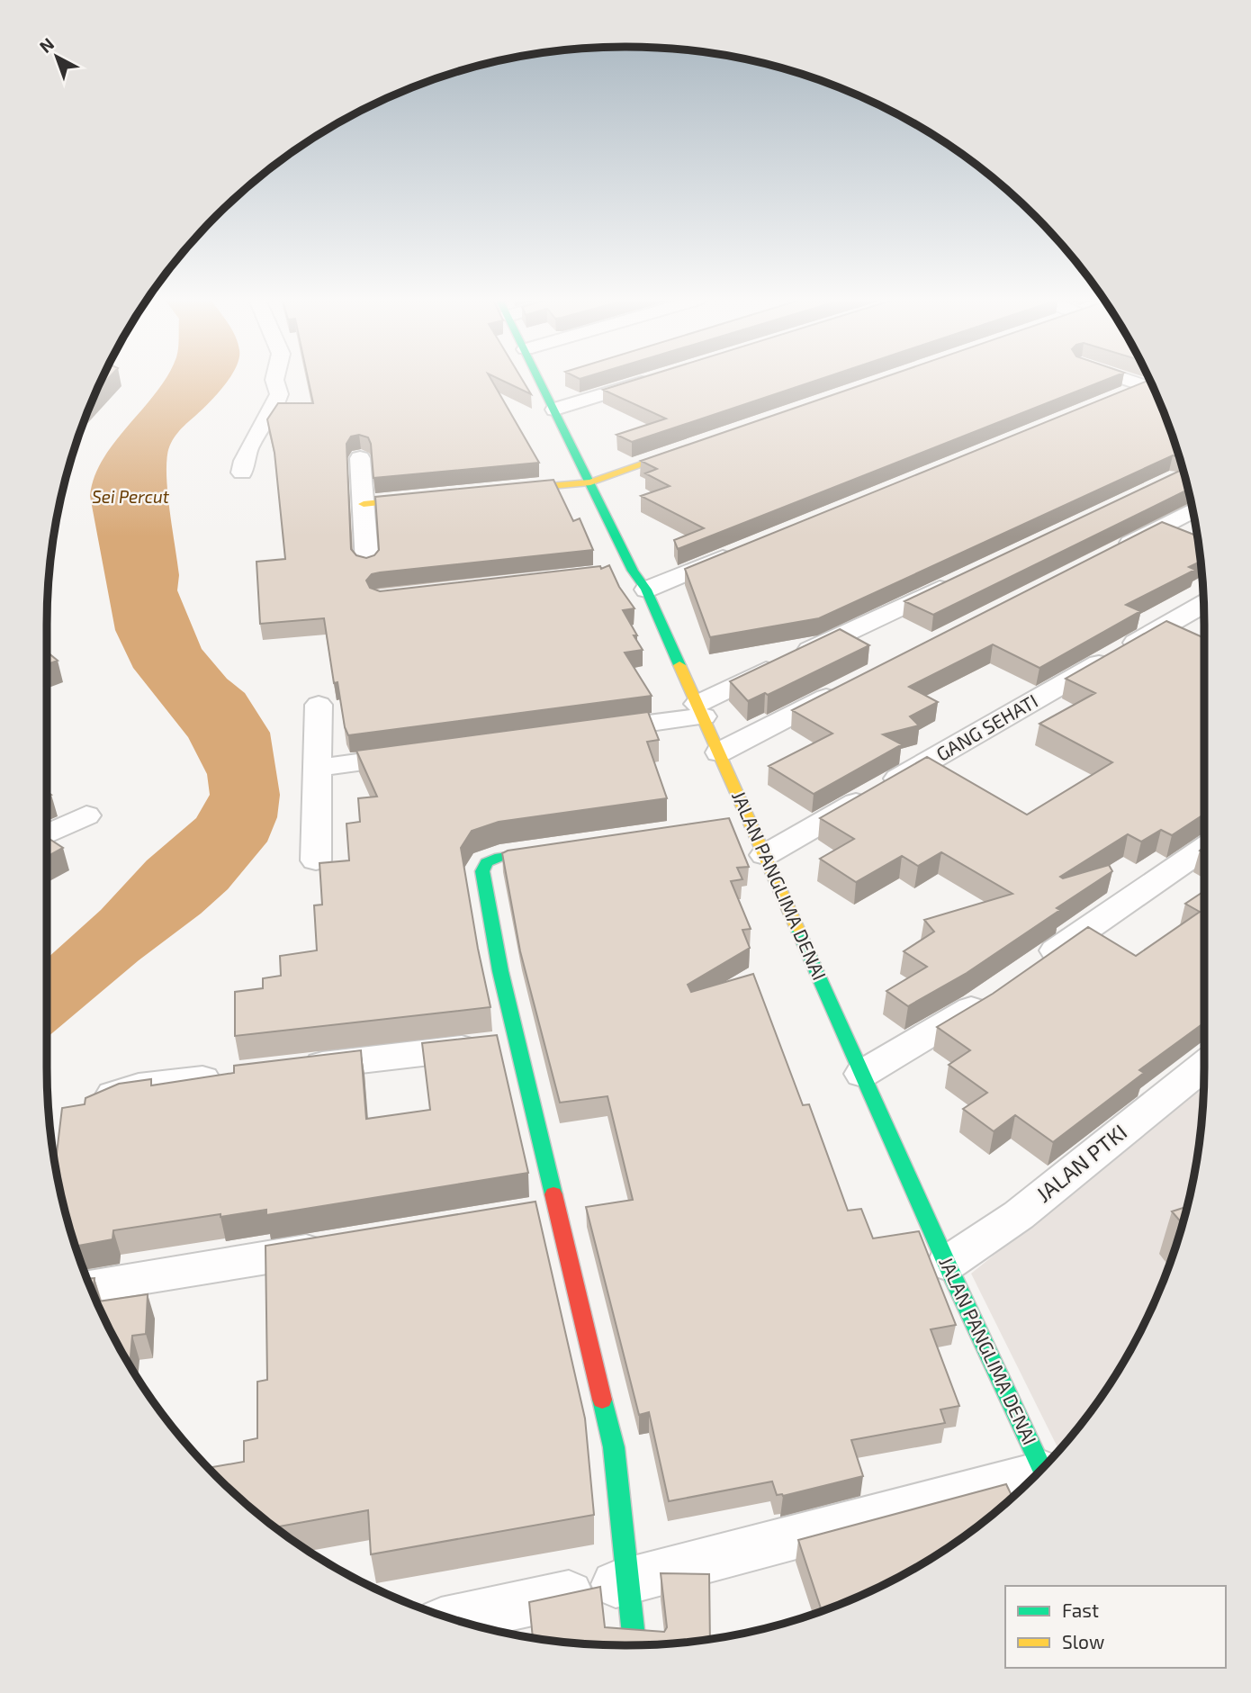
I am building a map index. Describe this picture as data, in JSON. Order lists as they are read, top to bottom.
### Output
{
  "streets": {
    "main road": ["JALAN PANGLIMA DENAI"],
    "street": ["GANG SEHATI", "JALAN PTKI"]
  },
  "crossings": [
    ["GANG SEHATI", "JALAN PANGLIMA DENAI"],
    ["JALAN PANGLIMA DENAI", "JALAN PTKI"]
  ],
  "water": ["Sei Percut"],
  "legend": ["Fast", "Slow"],
  "north": "top left"
}
